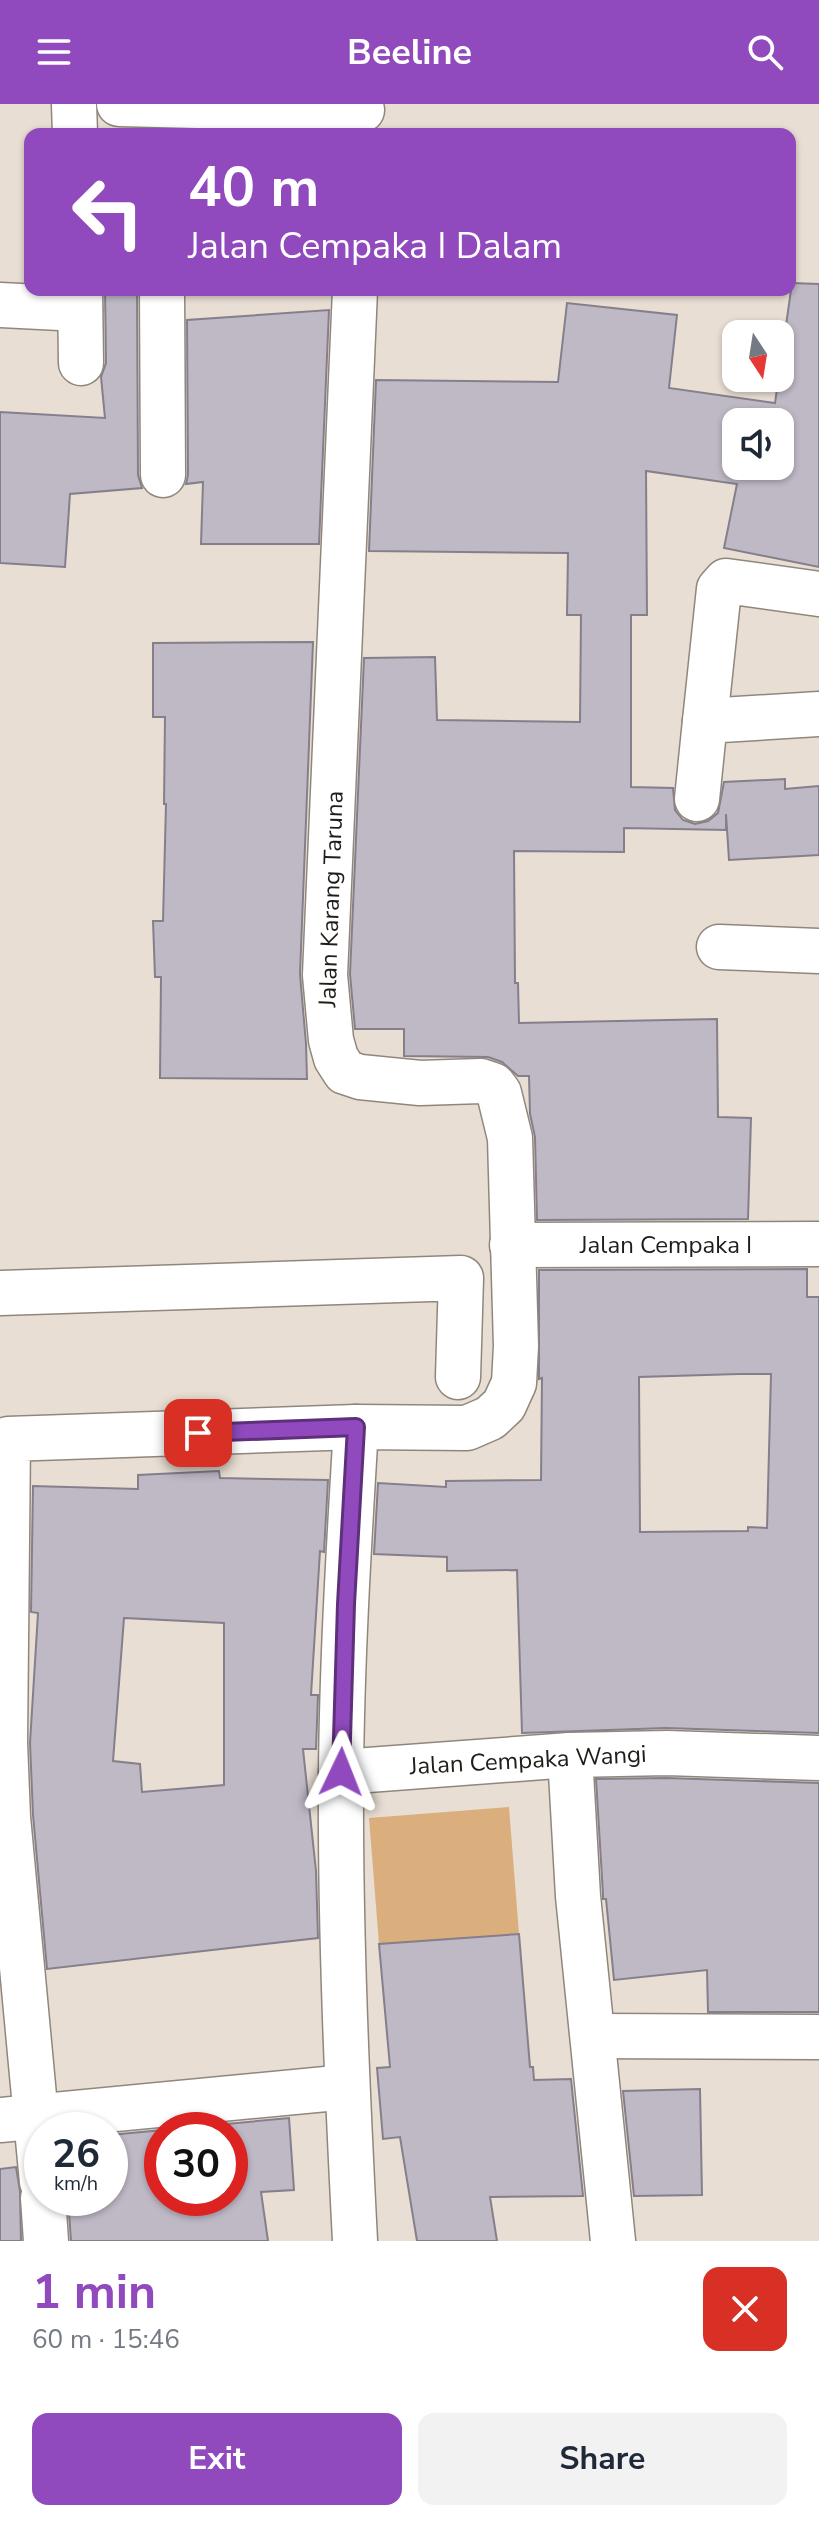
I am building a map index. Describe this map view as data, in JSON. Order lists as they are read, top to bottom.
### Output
{
  "streets": {
    "street": ["Jalan Karang Taruna", "Jalan Cempaka I", "Jalan Cempaka Wangi"]
  },
  "crossings": [
    ["Jalan Karang Taruna", "Jalan Cempaka I"]
  ],
  "north": "bottom",
  "page": {
    "header": "Beeline",
    "turn": ["40 m", "Jalan Cempaka I Dalam"],
    "speed": "26 km/h",
    "limit": "30",
    "heading": ["1 min", "60 m · 15:46"],
    "buttons": ["Exit", "Share"]
  }
}
